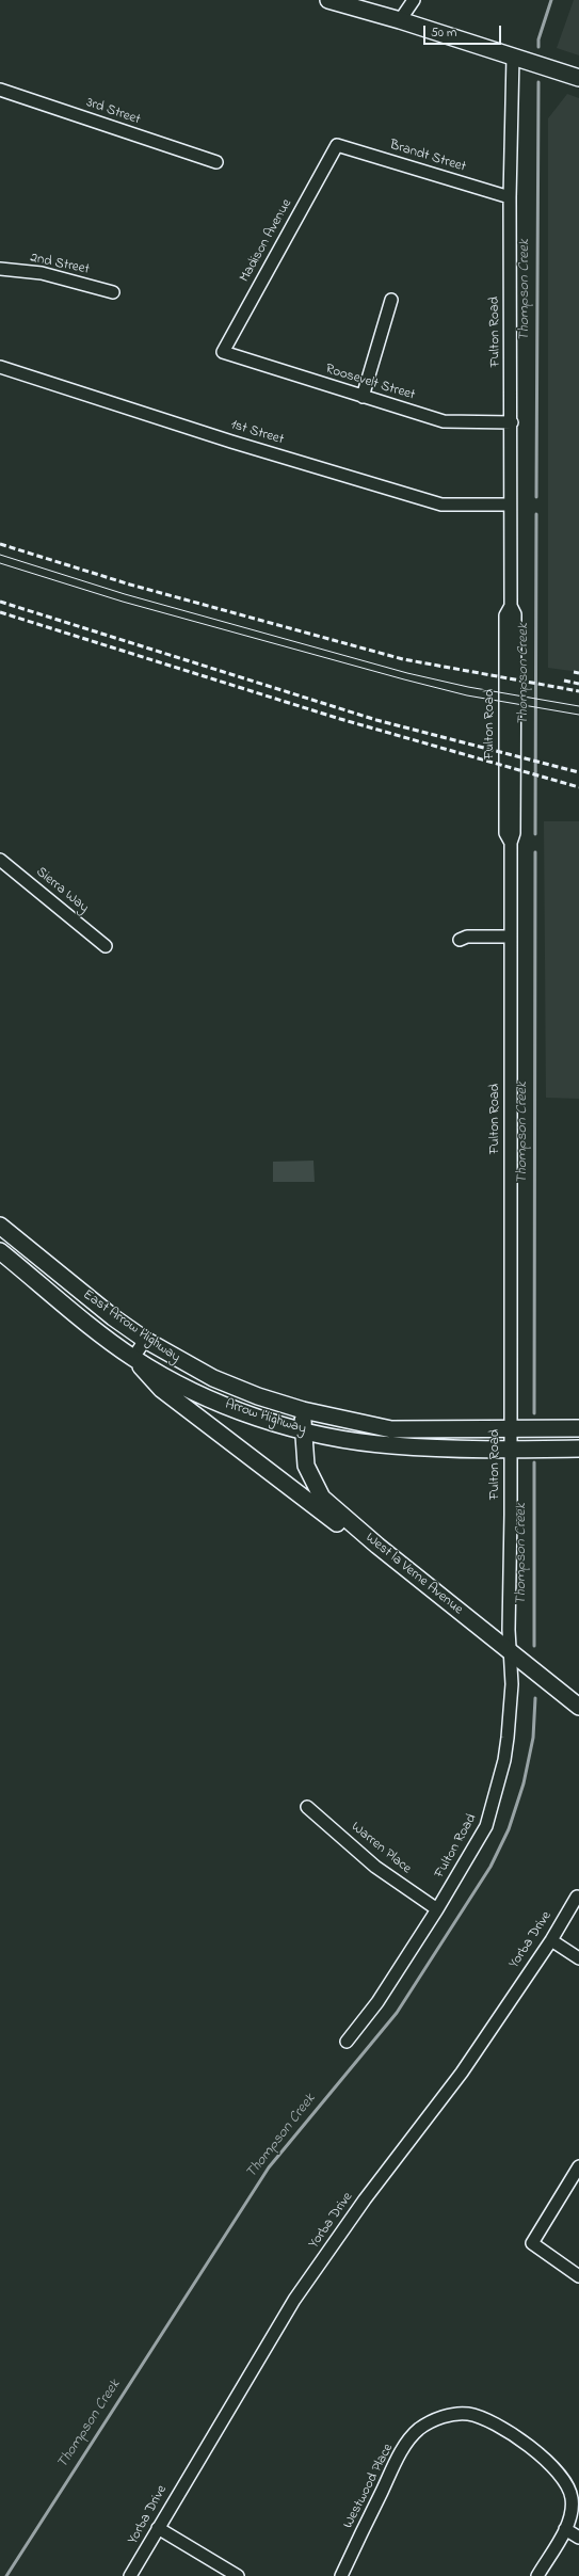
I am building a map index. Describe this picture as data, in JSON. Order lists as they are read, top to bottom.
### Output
{
  "streets": {
    "main road": ["East Arrow Highway", "Arrow Highway", "West la Verne Avenue"],
    "street": [
      "3rd Street",
      "Brandt Street",
      "Madison Avenue",
      "2nd Street",
      "Fulton Road",
      "Roosevelt Street",
      "1st Street",
      "Sierra Way",
      "Warren Place",
      "Yorba Drive",
      "Westwood Place"
    ]
  },
  "crossings": [
    ["Brandt Street", "Madison Avenue"],
    ["Brandt Street", "Fulton Road"],
    ["Madison Avenue", "Roosevelt Street"],
    ["Fulton Road", "Roosevelt Street"],
    ["Fulton Road", "1st Street"],
    ["Fulton Road", "Arrow Highway"],
    ["Fulton Road", "West la Verne Avenue"],
    ["Fulton Road", "Warren Place"],
    ["East Arrow Highway", "Arrow Highway"],
    ["East Arrow Highway", "West la Verne Avenue"],
    ["Arrow Highway", "West la Verne Avenue"]
  ],
  "water": ["Thompson Creek"],
  "scale_bar": "50 m"
}
